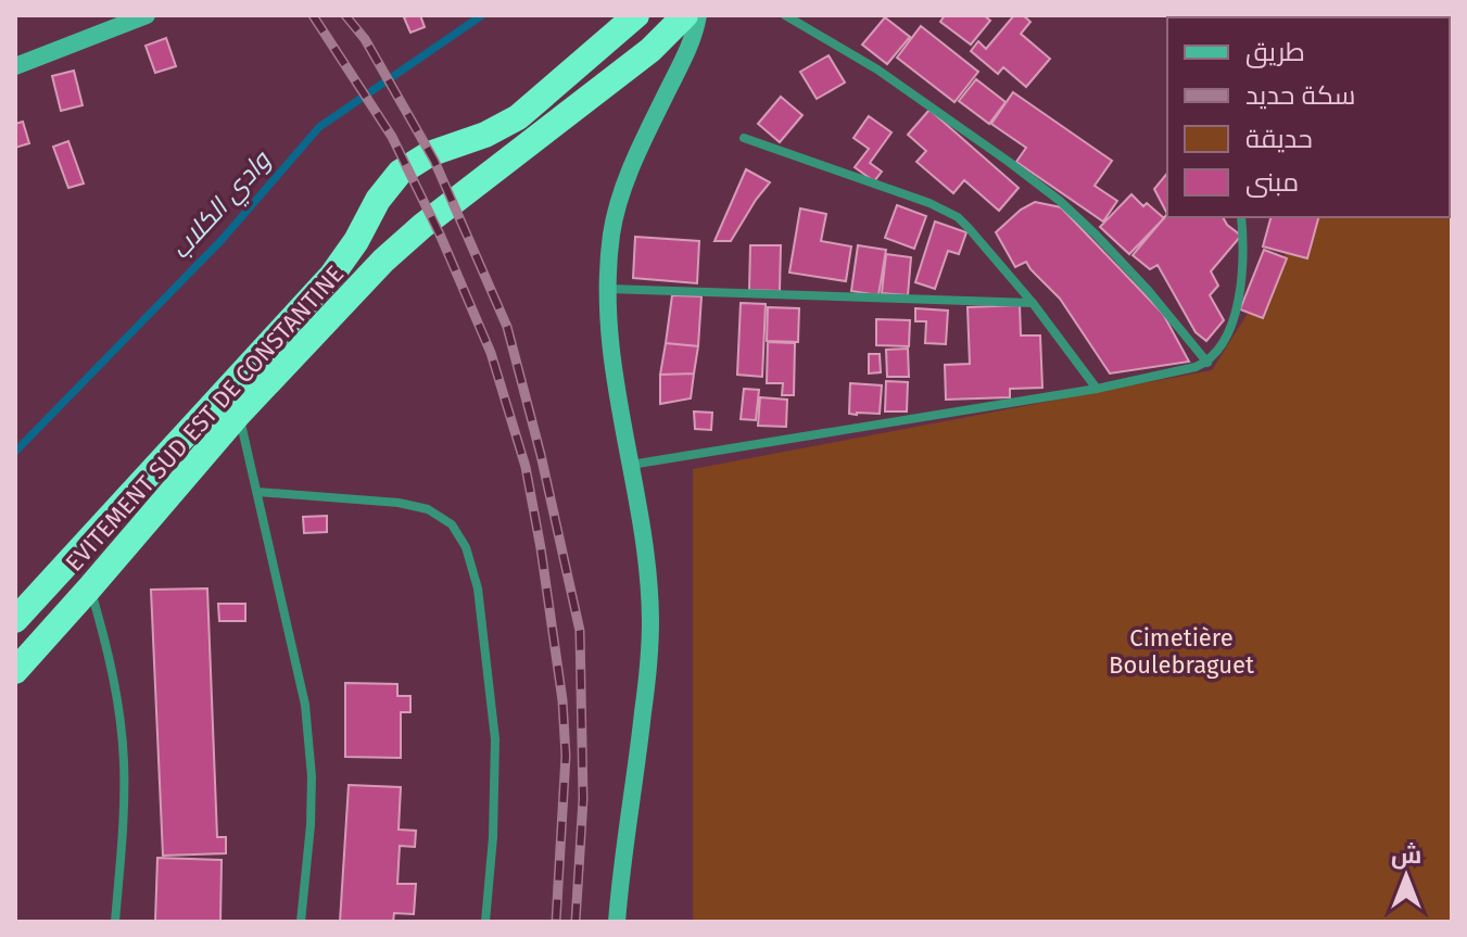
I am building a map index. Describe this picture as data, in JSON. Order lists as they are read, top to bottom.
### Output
{
  "streets": {
    "highway": ["EVITEMENT SUD EST DE CONSTANTINE"]
  },
  "water": ["وادي الكلاب"],
  "parks": ["Cimetière Boulebraguet"],
  "legend": [
    "طريق",
    "سكة حديد",
    "حديقة",
    "مبنى"
  ],
  "north": "top"
}
